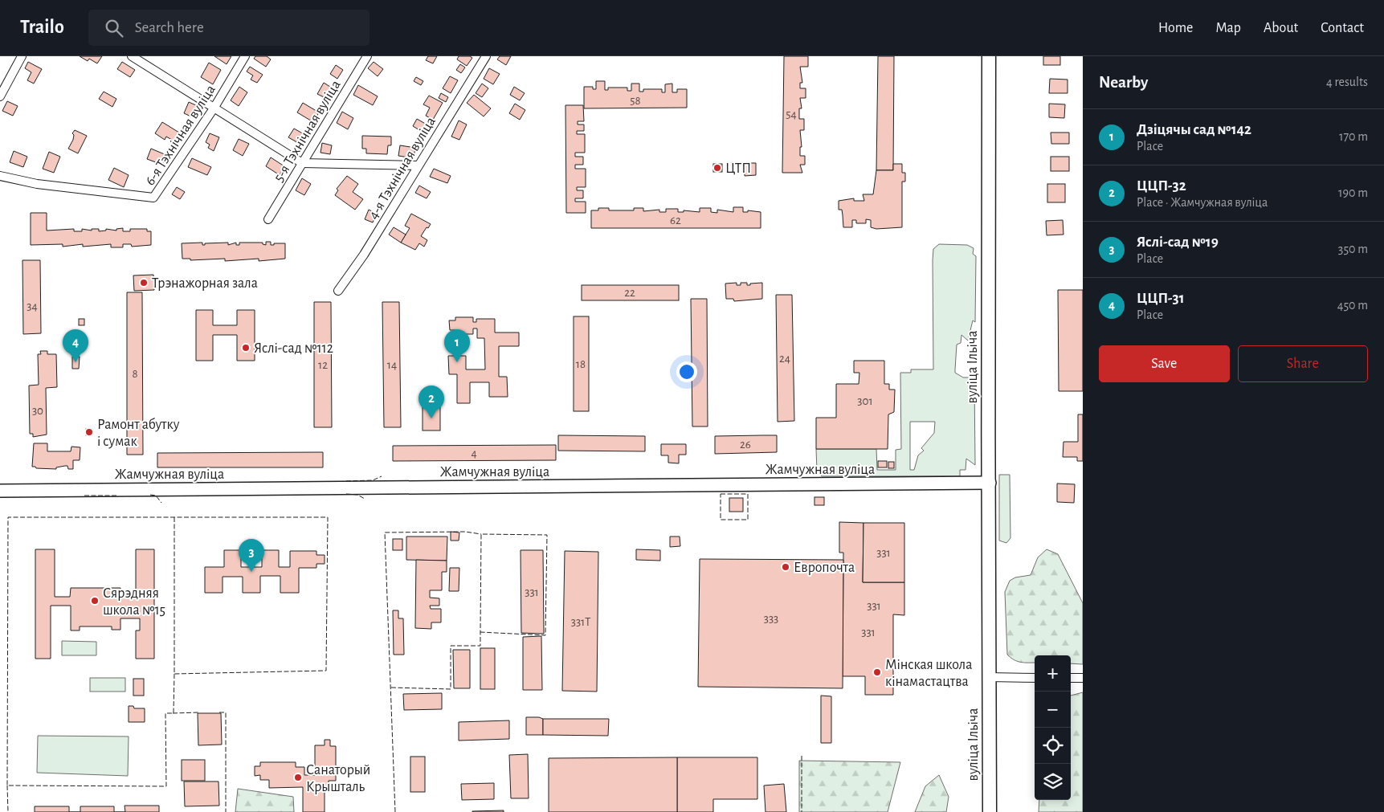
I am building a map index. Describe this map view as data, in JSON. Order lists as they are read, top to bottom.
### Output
{
  "streets": {
    "main road": ["вуліца Ільіча", "Жамчужная вуліца"],
    "street": ["5-я Тэхнічная вуліца", "6-я Тэхнічная вуліца", "4-я Тэхнічная вуліца"]
  },
  "crossings": [
    ["вуліца Ільіча", "Жамчужная вуліца"]
  ],
  "places": [
    "ЦТП",
    "Трэнажорная зала",
    "Яслі-сад №112",
    "Рамонт абутку і сумак",
    "Европочта",
    "Сярэдняя школа №15",
    "Мінская школа кінамастацтва",
    "Санаторый Крышталь"
  ],
  "house_numbers": [
    "58",
    "54",
    "62",
    "22",
    "34",
    "24",
    "18",
    "12",
    "14",
    "8",
    "301",
    "30",
    "26",
    "4",
    "331",
    "331",
    "331",
    "333",
    "331Т",
    "331"
  ],
  "page": {
    "header": "Trailo",
    "search": "Search here",
    "nav": [
      "Home",
      "Map",
      "About",
      "Contact"
    ],
    "heading": ["Nearby", "4 results"],
    "list": [
      {
        "mark": "1",
        "name": "Дзіцячы сад №142",
        "note": "Place",
        "value": "170 m"
      },
      {
        "mark": "2",
        "name": "ЦЦП-32",
        "note": "Place · Жамчужная вуліца",
        "value": "190 m"
      },
      {
        "mark": "3",
        "name": "Яслі-сад №19",
        "note": "Place",
        "value": "350 m"
      },
      {
        "mark": "4",
        "name": "ЦЦП-31",
        "note": "Place",
        "value": "450 m"
      }
    ],
    "pins": [
      "1",
      "4",
      "2",
      "3"
    ],
    "buttons": ["Save", "Share"],
    "map_buttons": ["+", "−"]
  }
}
